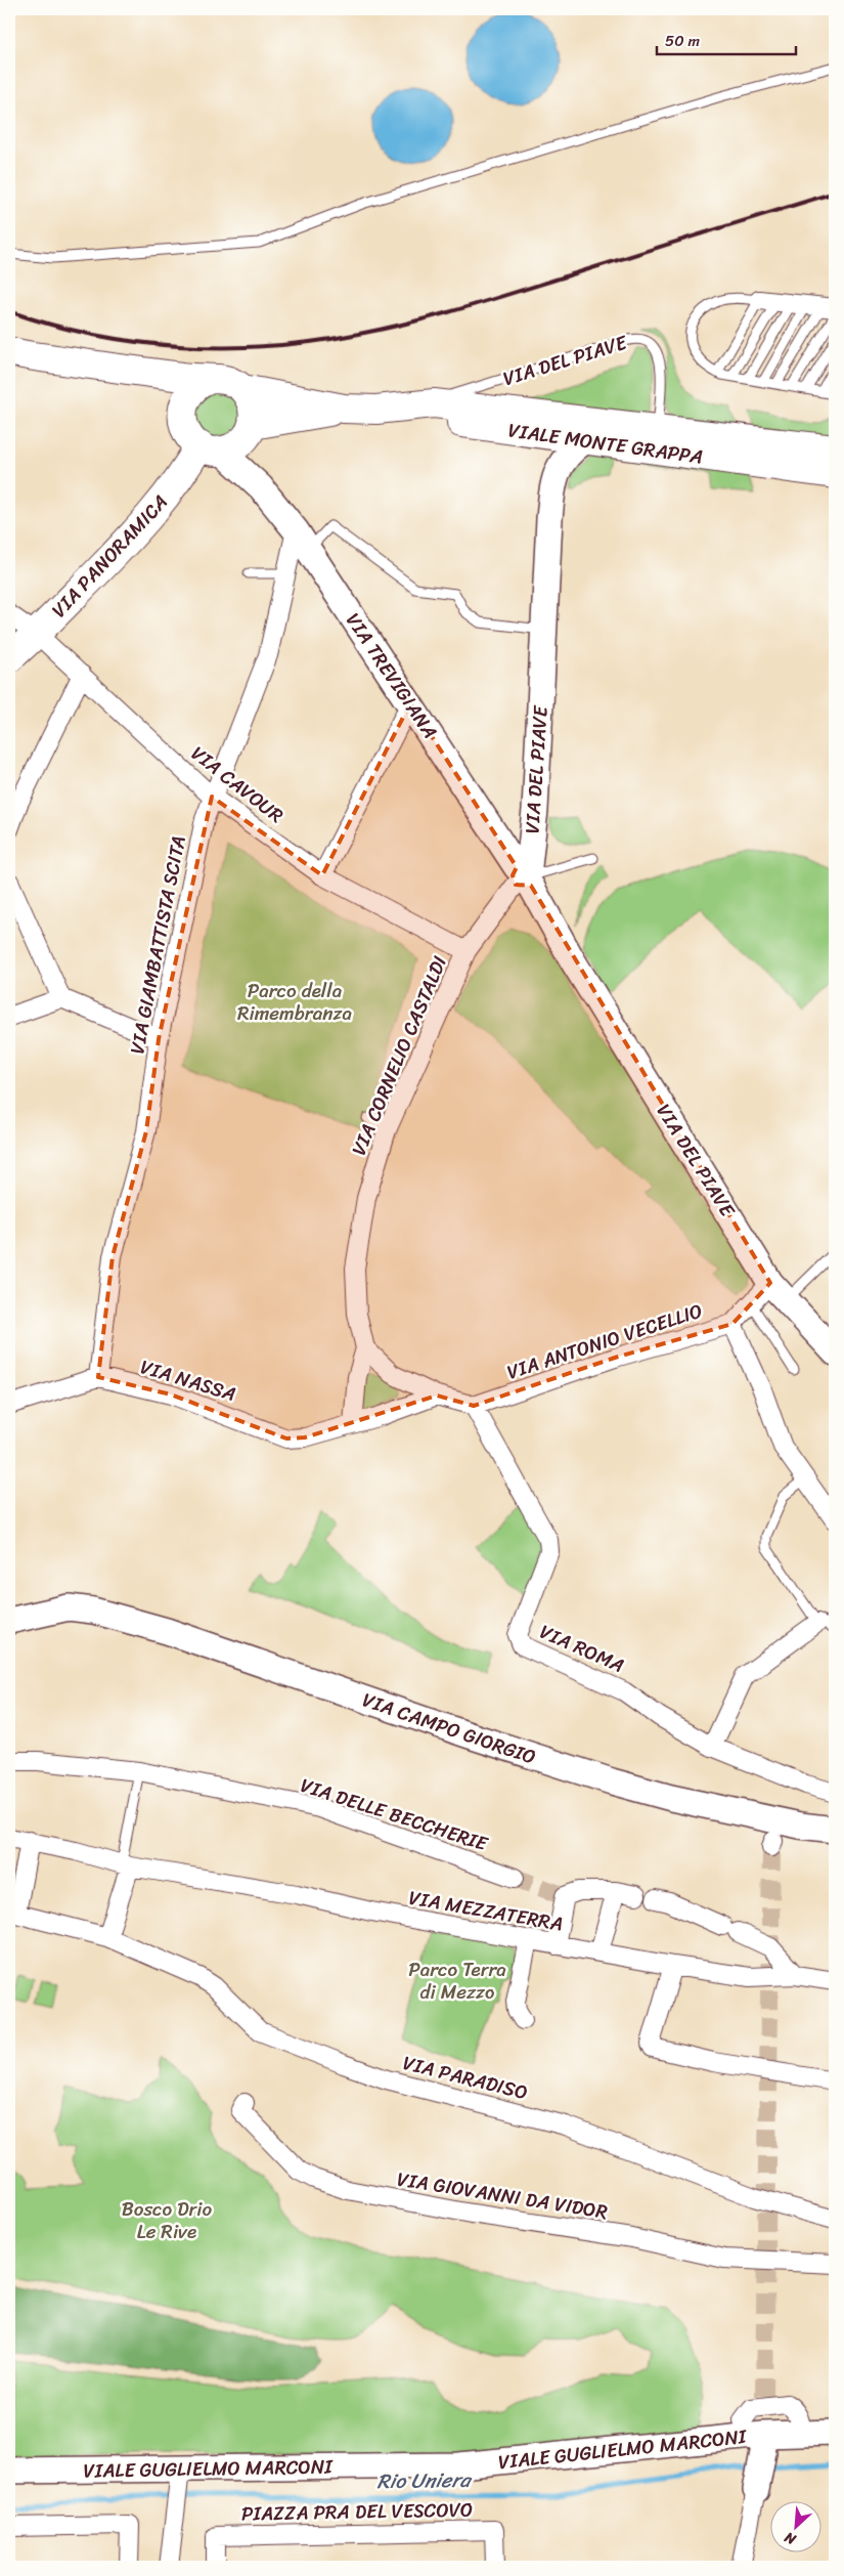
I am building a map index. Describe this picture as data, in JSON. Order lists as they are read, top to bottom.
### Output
{
  "streets": {
    "main road": ["VIALE MONTE GRAPPA", "VIA PANORAMICA", "VIA TREVIGIANA"],
    "street": [
      "VIA DEL PIAVE",
      "VIA CAVOUR",
      "VIA GIAMBATTISTA SCITA",
      "VIA CORNELIO CASTALDI",
      "VIA ANTONIO VECELLIO",
      "VIA NASSA",
      "VIA ROMA",
      "VIA CAMPO GIORGIO",
      "VIA DELLE BECCHERIE",
      "VIA MEZZATERRA",
      "VIA PARADISO",
      "VIA GIOVANNI DA VIDOR",
      "VIALE GUGLIELMO MARCONI",
      "PIAZZA PRA DEL VESCOVO"
    ]
  },
  "crossings": [
    ["VIA DEL PIAVE", "VIALE MONTE GRAPPA"],
    ["VIA DEL PIAVE", "VIA TREVIGIANA"],
    ["VIA DEL PIAVE", "VIA CORNELIO CASTALDI"],
    ["VIA DEL PIAVE", "VIA ANTONIO VECELLIO"],
    ["VIALE MONTE GRAPPA", "VIA PANORAMICA"],
    ["VIALE MONTE GRAPPA", "VIA TREVIGIANA"],
    ["VIA PANORAMICA", "VIA TREVIGIANA"],
    ["VIA PANORAMICA", "VIA CAVOUR"],
    ["VIA TREVIGIANA", "VIA GIAMBATTISTA SCITA"],
    ["VIA TREVIGIANA", "VIA CORNELIO CASTALDI"],
    ["VIA CAVOUR", "VIA GIAMBATTISTA SCITA"],
    ["VIA CAVOUR", "VIA CORNELIO CASTALDI"],
    ["VIA GIAMBATTISTA SCITA", "VIA NASSA"],
    ["VIA ANTONIO VECELLIO", "VIA ROMA"],
    ["VIA MEZZATERRA", "VIA PARADISO"]
  ],
  "water": ["Rio Uniera"],
  "parks": ["Parco della Rimembranza", "Parco Terra di Mezzo", "Bosco Drio Le Rive"],
  "scale_bar": "50 m",
  "north": "bottom left"
}
